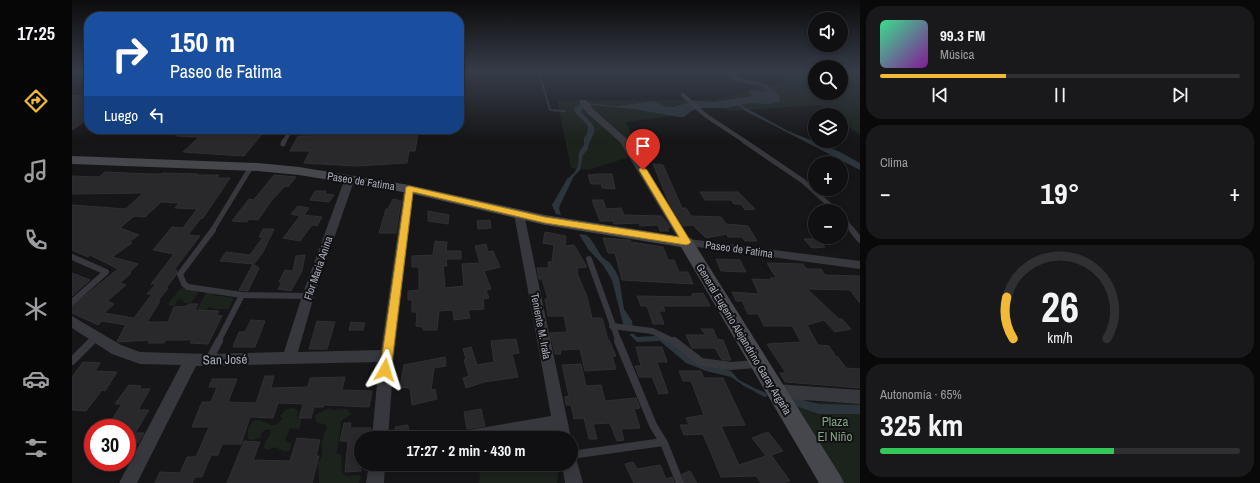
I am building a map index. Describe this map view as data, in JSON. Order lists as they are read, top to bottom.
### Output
{
  "streets": {
    "street": [
      "Paseo de Fatima",
      "Flor Maria Anina",
      "Teniente M. Irala",
      "General Eugenio Alejandrino Garay Argaña",
      "San José"
    ]
  },
  "crossings": [
    ["Paseo de Fatima", "Flor Maria Anina"],
    ["Paseo de Fatima", "Teniente M. Irala"],
    ["Paseo de Fatima", "General Eugenio Alejandrino Garay Argaña"],
    ["Flor Maria Anina", "San José"]
  ],
  "parks": ["Plaza El Niño"],
  "page": {
    "tabs": "17:25",
    "map_buttons": ["+", "−"],
    "turn": ["150 m", "Paseo de Fatima"],
    "song": ["99.3 FM", "Música"],
    "then": "Luego",
    "tile": [
      "Clima",
      ["Autonomía · 65%", "325 km"]
    ],
    "heat": ["−", "19°", "+"],
    "limit": "30",
    "trip": "17:27 · 2 min · 430 m",
    "gauge": ["26", "km/h"]
  }
}
